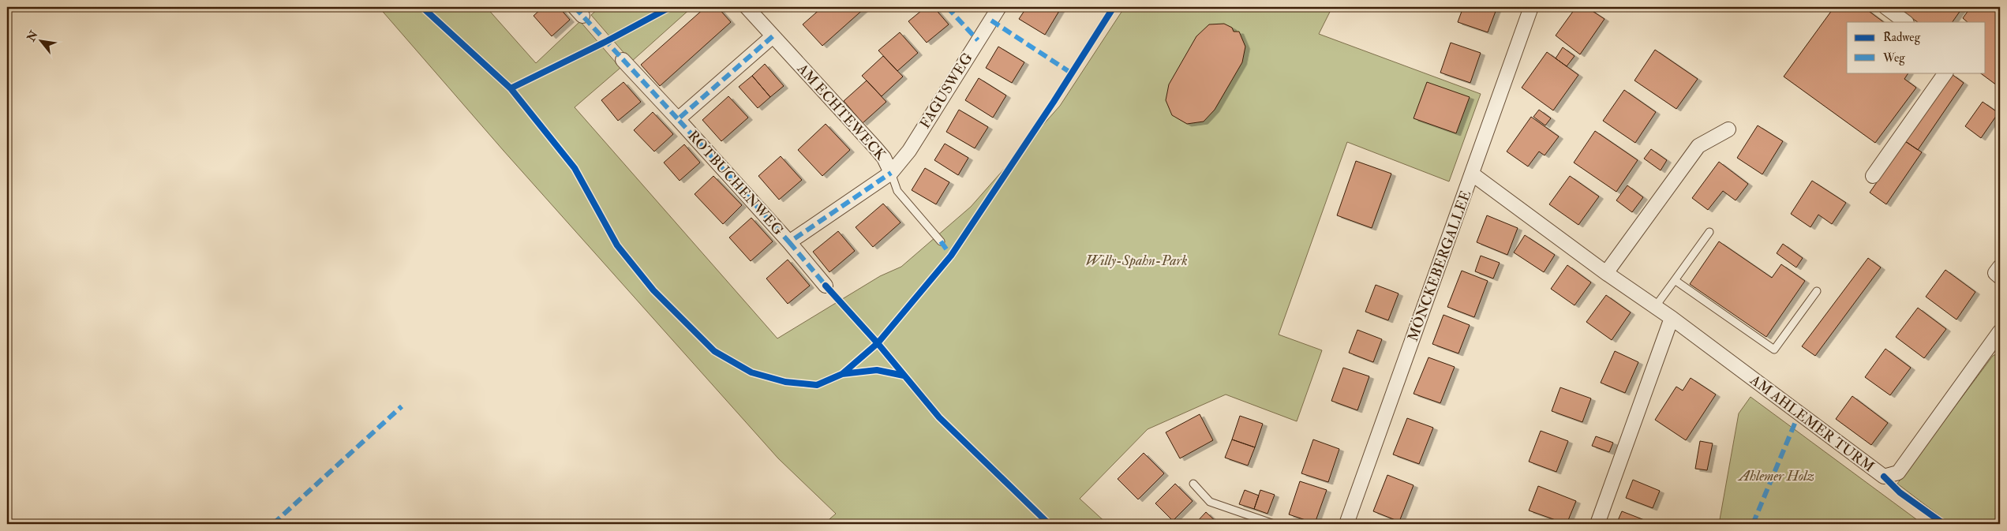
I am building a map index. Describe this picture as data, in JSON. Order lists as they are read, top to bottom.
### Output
{
  "streets": {
    "street": [
      "FAGUSWEG",
      "AM ECHTEWECK",
      "ROTBUCHENWEG",
      "MÖNCKEBERGALLEE",
      "AM AHLEMER TURM"
    ]
  },
  "crossings": [
    ["FAGUSWEG", "AM ECHTEWECK"],
    ["FAGUSWEG", "ROTBUCHENWEG"],
    ["AM ECHTEWECK", "ROTBUCHENWEG"],
    ["MÖNCKEBERGALLEE", "AM AHLEMER TURM"]
  ],
  "parks": ["Willy-Spahn-Park", "Ahlemer Holz"],
  "legend": ["Radweg", "Weg"],
  "north": "top left"
}
